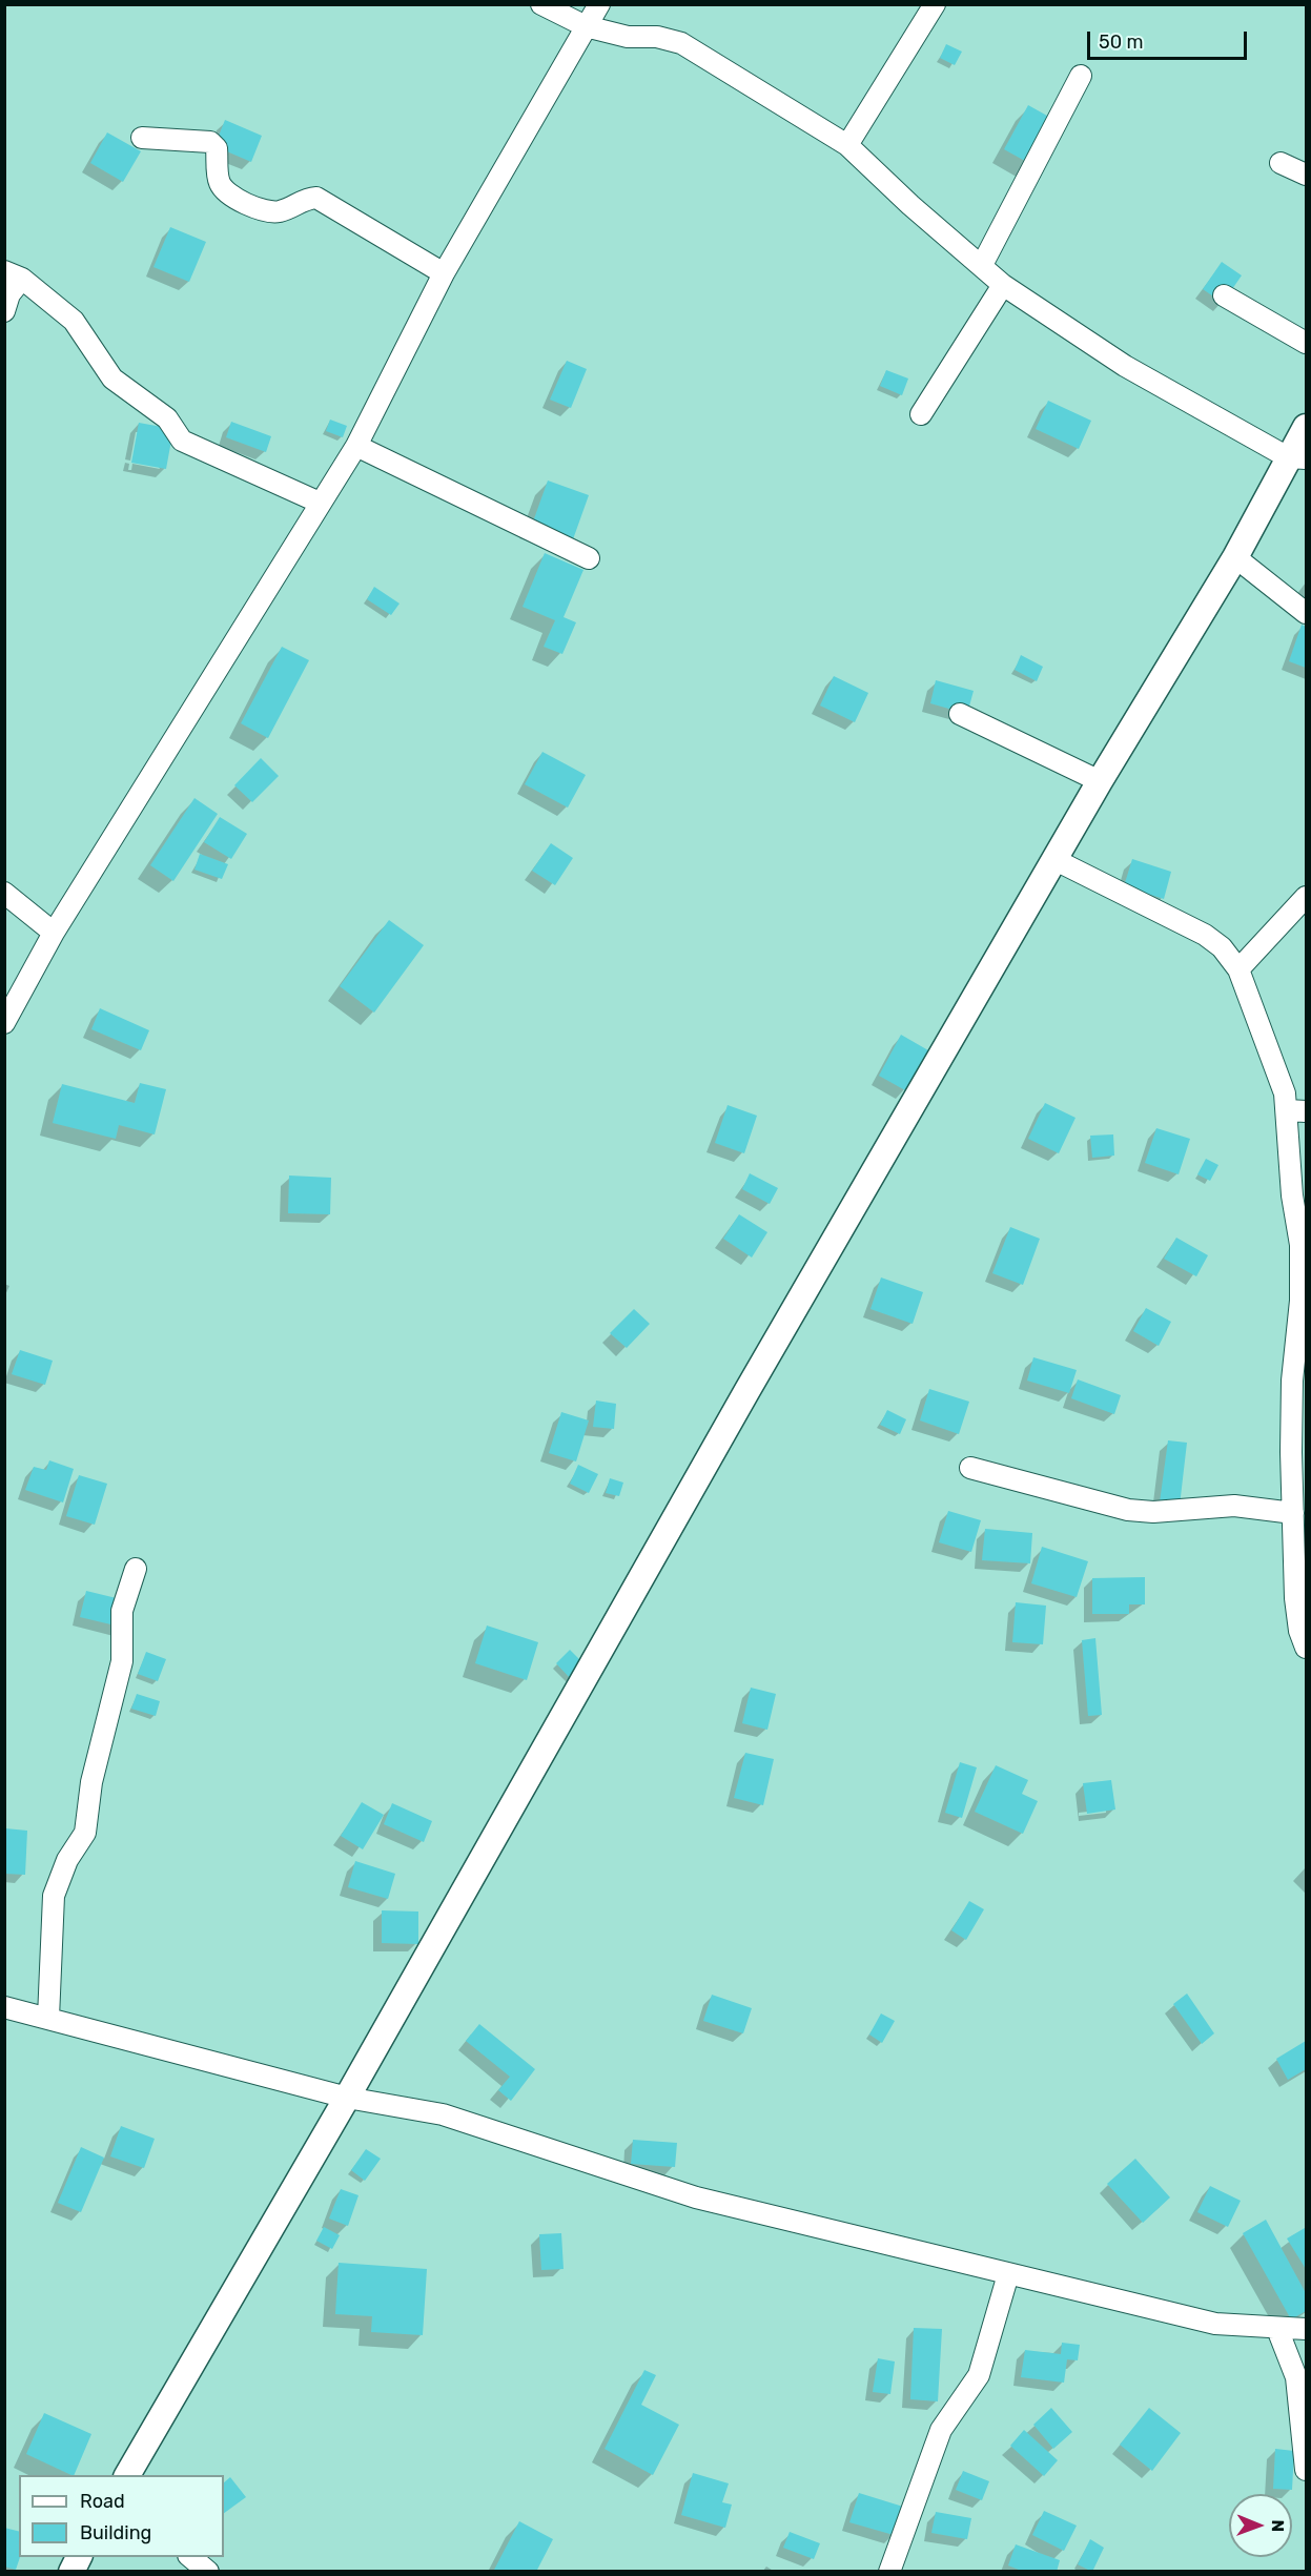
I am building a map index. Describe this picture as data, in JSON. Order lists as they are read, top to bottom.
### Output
{
  "legend": ["Road", "Building"],
  "scale_bar": "50 m",
  "north": "right"
}
